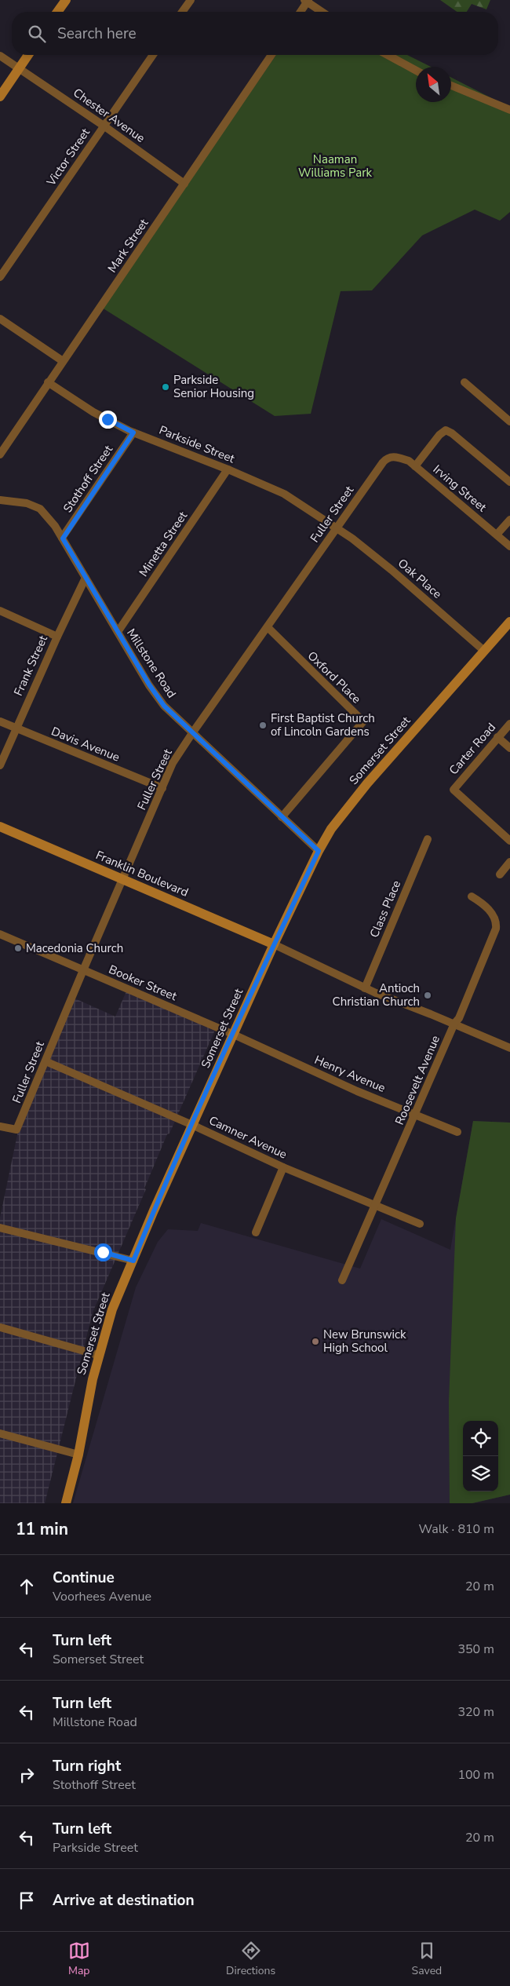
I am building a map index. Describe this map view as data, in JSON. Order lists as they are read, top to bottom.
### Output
{
  "streets": {
    "main road": ["Somerset Street", "Franklin Boulevard"],
    "street": [
      "Chester Avenue",
      "Victor Street",
      "Mark Street",
      "Parkside Street",
      "Stothoff Street",
      "Irving Street",
      "Fuller Street",
      "Minetta Street",
      "Oak Place",
      "Millstone Road",
      "Frank Street",
      "Oxford Place",
      "Davis Avenue",
      "Carter Road",
      "Class Place",
      "Booker Street",
      "Henry Avenue",
      "Roosevelt Avenue",
      "Camner Avenue"
    ]
  },
  "crossings": [
    ["Chester Avenue", "Victor Street"],
    ["Chester Avenue", "Mark Street"],
    ["Mark Street", "Parkside Street"],
    ["Parkside Street", "Stothoff Street"],
    ["Parkside Street", "Fuller Street"],
    ["Parkside Street", "Minetta Street"],
    ["Parkside Street", "Oak Place"],
    ["Stothoff Street", "Millstone Road"],
    ["Irving Street", "Fuller Street"],
    ["Fuller Street", "Oak Place"],
    ["Fuller Street", "Millstone Road"],
    ["Fuller Street", "Oxford Place"],
    ["Fuller Street", "Davis Avenue"],
    ["Fuller Street", "Franklin Boulevard"],
    ["Fuller Street", "Booker Street"],
    ["Fuller Street", "Camner Avenue"],
    ["Minetta Street", "Millstone Road"],
    ["Oak Place", "Somerset Street"],
    ["Millstone Road", "Frank Street"],
    ["Millstone Road", "Oxford Place"],
    ["Millstone Road", "Somerset Street"],
    ["Frank Street", "Davis Avenue"],
    ["Somerset Street", "Franklin Boulevard"],
    ["Somerset Street", "Booker Street"],
    ["Somerset Street", "Henry Avenue"],
    ["Somerset Street", "Camner Avenue"],
    ["Booker Street", "Henry Avenue"],
    ["Henry Avenue", "Roosevelt Avenue"],
    ["Roosevelt Avenue", "Camner Avenue"]
  ],
  "parks": ["Naaman Williams Park"],
  "places": [
    "Parkside Senior Housing",
    "First Baptist Church of Lincoln Gardens",
    "Macedonia Church",
    "Antioch Christian Church",
    "New Brunswick High School"
  ],
  "north": "top left",
  "page": {
    "search": "Search here",
    "heading": ["11 min", "Walk · 810 m"],
    "list": [
      ["Continue", "Voorhees Avenue", "20 m"],
      ["Turn left", "Somerset Street", "350 m"],
      ["Turn left", "Millstone Road", "320 m"],
      ["Turn right", "Stothoff Street", "100 m"],
      ["Turn left", "Parkside Street", "20 m"],
      "Arrive at destination"
    ],
    "nav": ["Map", "Directions", "Saved"]
  }
}
